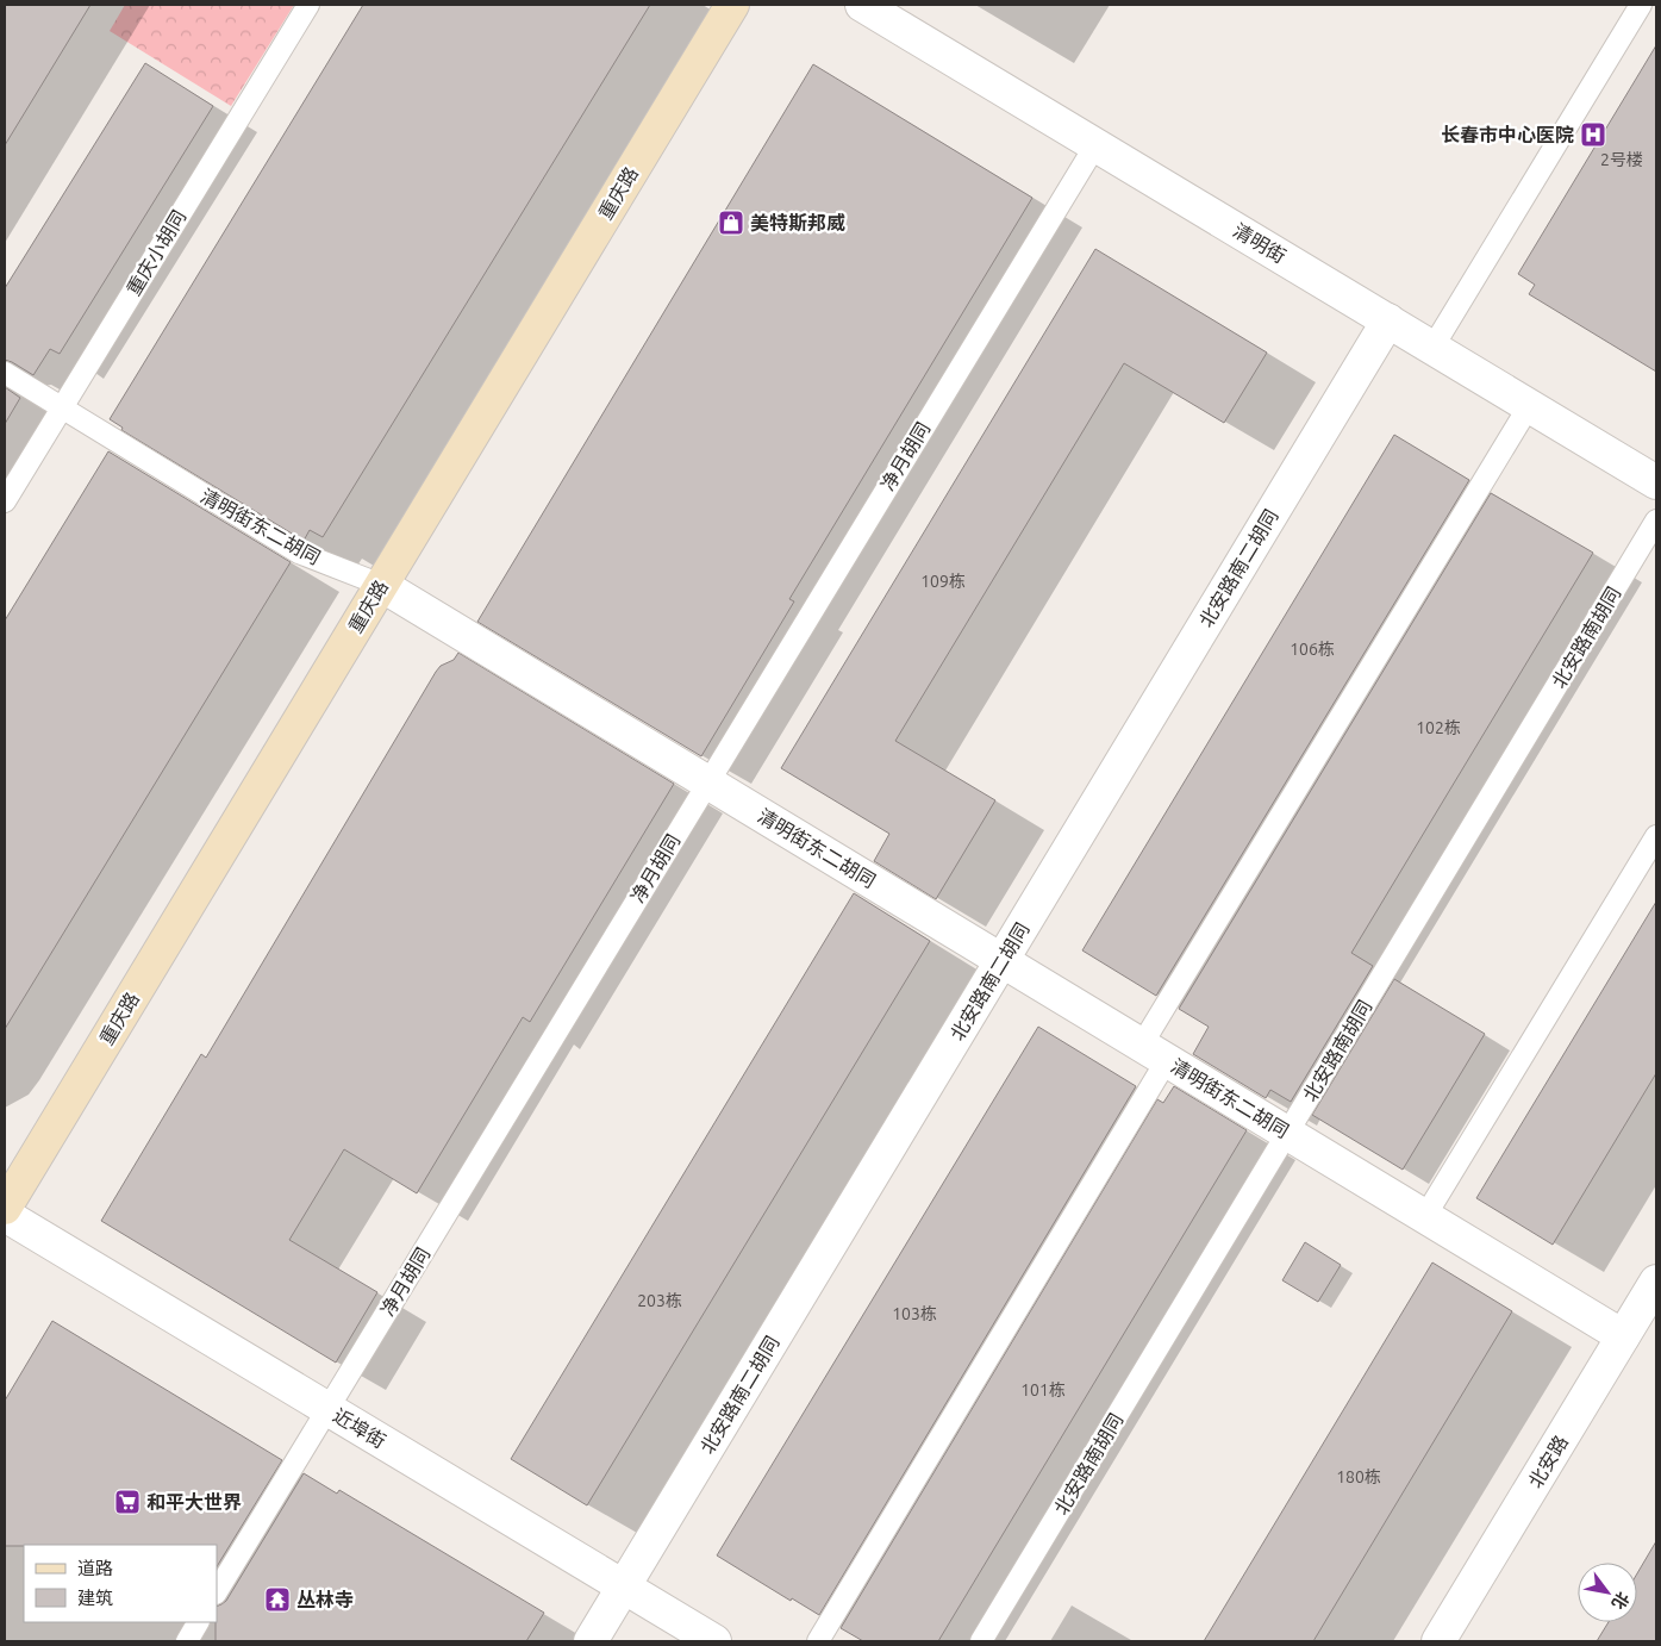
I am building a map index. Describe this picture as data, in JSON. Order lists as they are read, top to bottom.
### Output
{
  "streets": {
    "main road": ["重庆路"],
    "street": [
      "清明街",
      "清明街东二胡同",
      "北安路南二胡同",
      "近埠街",
      "北安路"
    ],
    "lane": ["重庆小胡同", "净月胡同", "北安路南胡同"]
  },
  "crossings": [
    ["重庆路", "清明街东二胡同"],
    ["清明街", "净月胡同"],
    ["清明街", "北安路南二胡同"],
    ["重庆小胡同", "清明街东二胡同"],
    ["净月胡同", "清明街东二胡同"],
    ["净月胡同", "近埠街"],
    ["清明街东二胡同", "北安路南二胡同"],
    ["清明街东二胡同", "北安路南胡同"],
    ["清明街东二胡同", "北安路"],
    ["北安路南二胡同", "近埠街"]
  ],
  "places": {
    "hospital": ["长春市中心医院"],
    "shop": ["美特斯邦威"],
    "supermarket": ["和平大世界"],
    "temple": ["丛林寺"]
  },
  "house_numbers": [
    "2号楼",
    "109栋",
    "106栋",
    "102栋",
    "203栋",
    "103栋",
    "101栋",
    "180栋"
  ],
  "legend": ["道路", "建筑"],
  "north": "bottom right"
}
